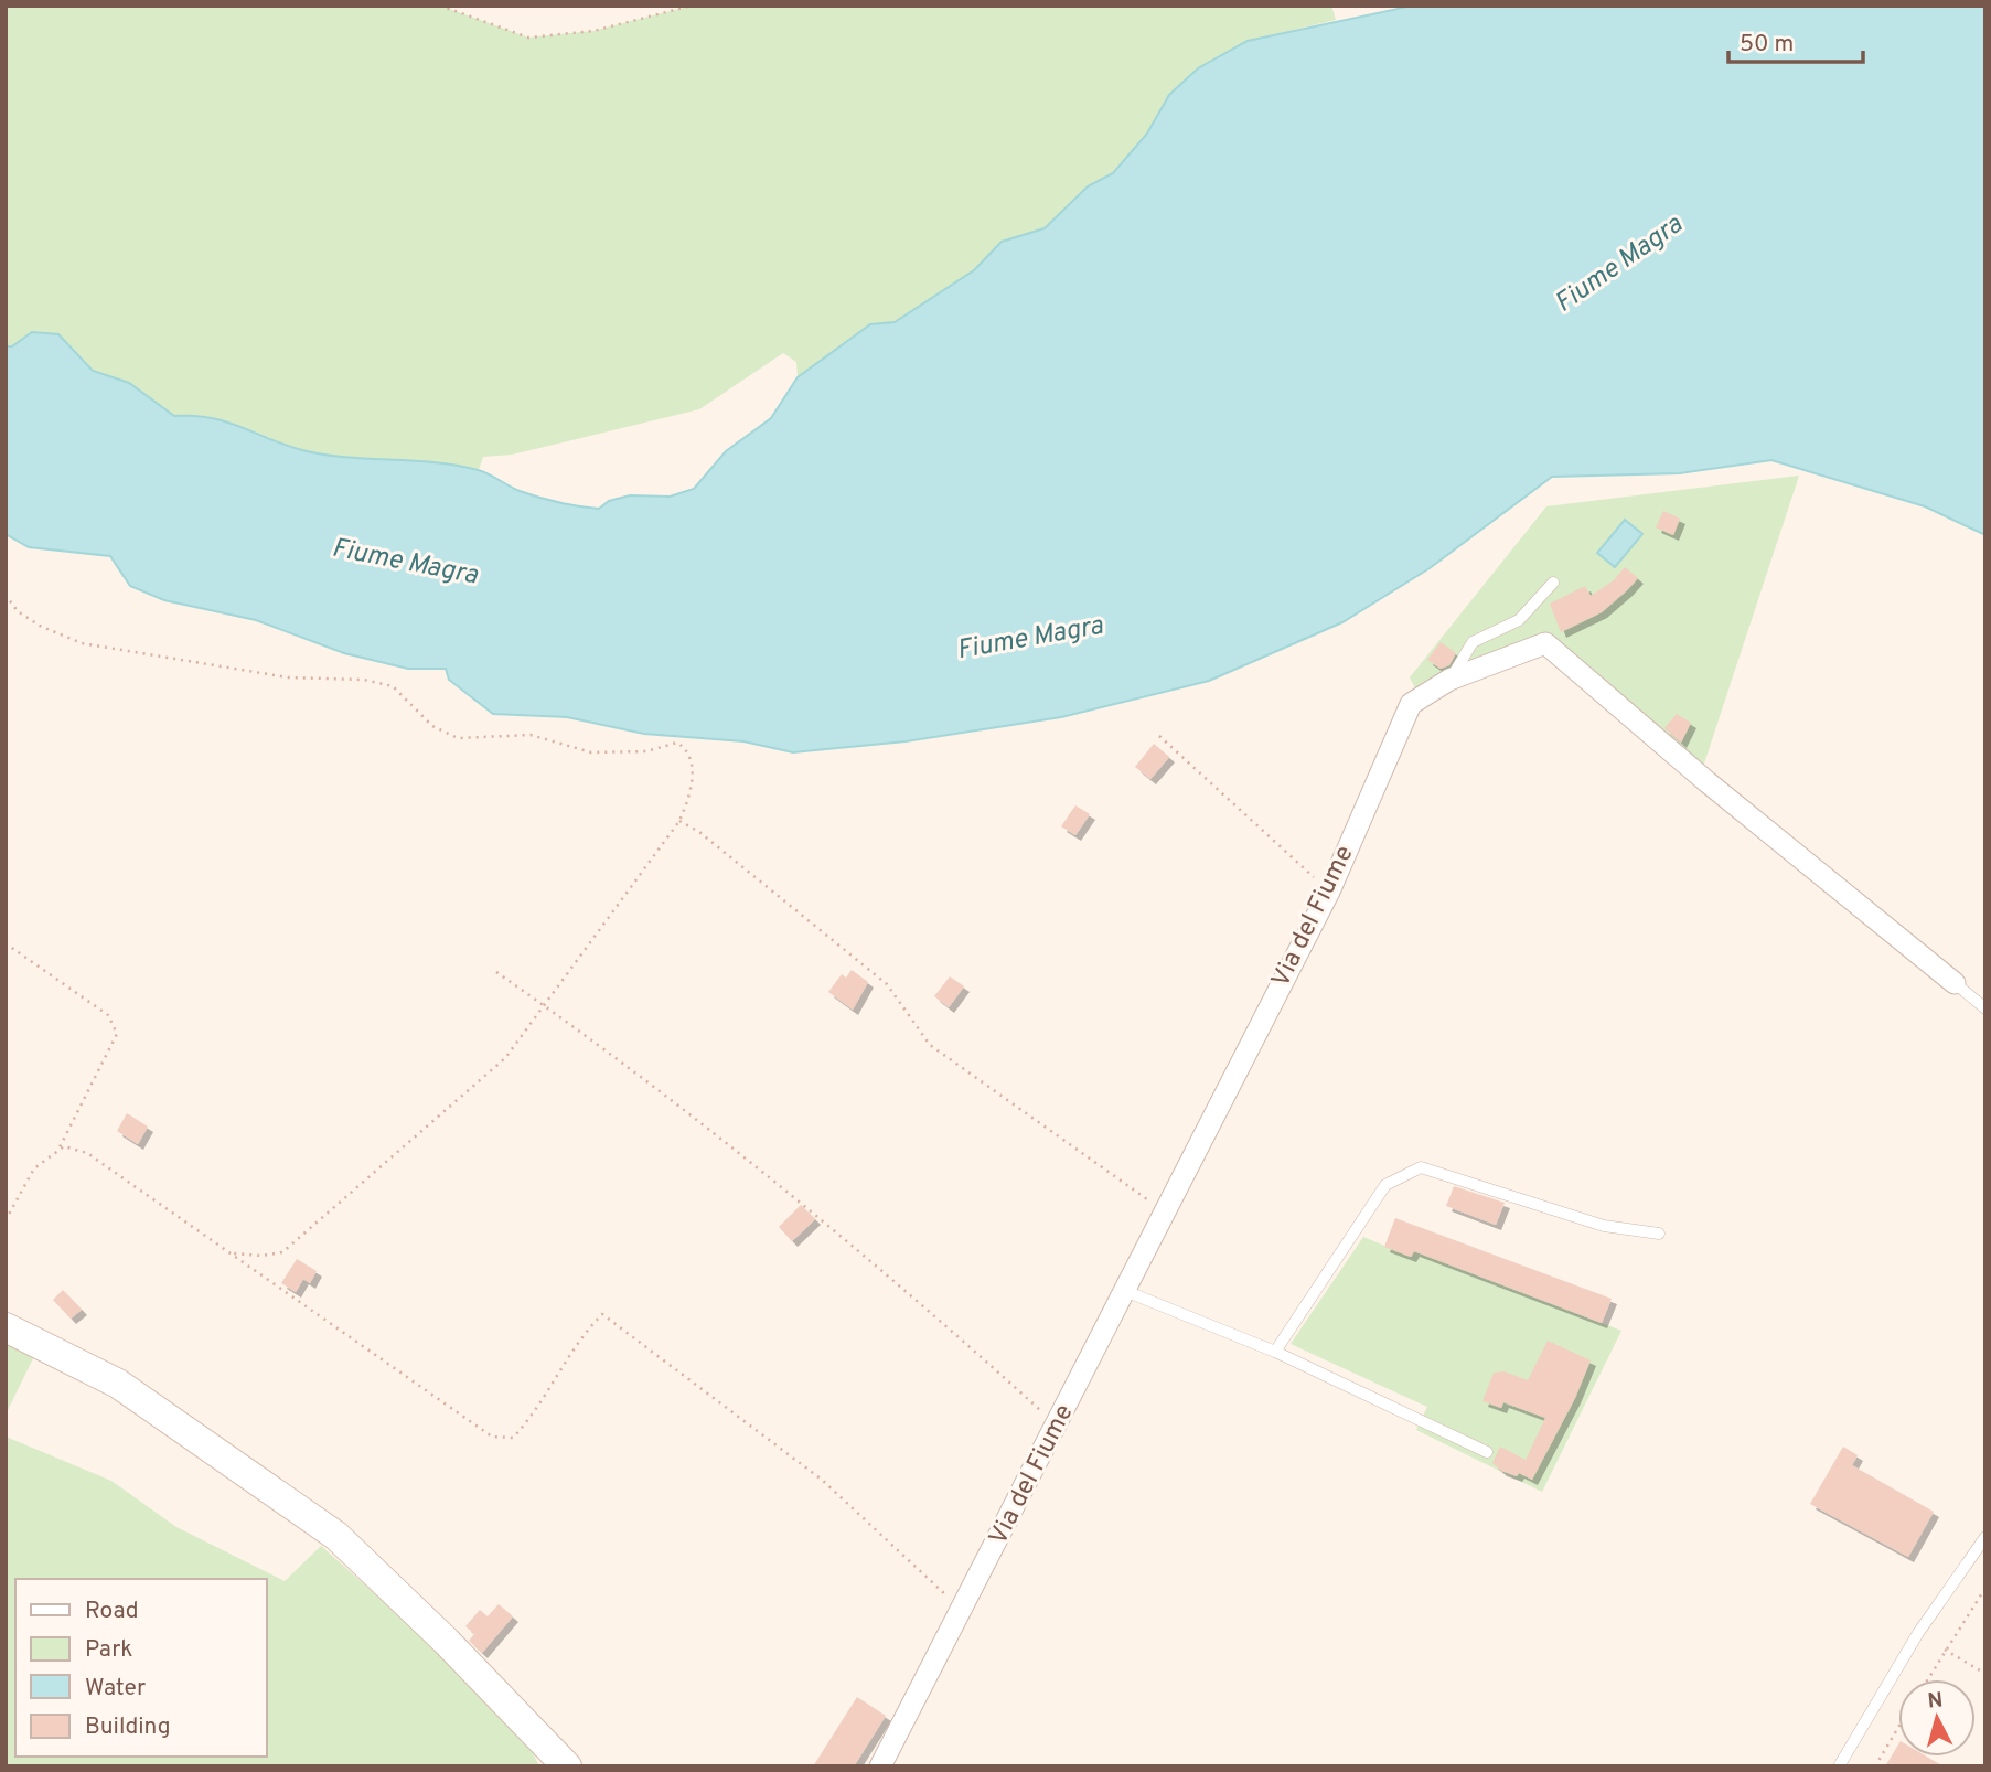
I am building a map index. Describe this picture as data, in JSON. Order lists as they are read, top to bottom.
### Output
{
  "streets": {
    "street": ["Via del Fiume"]
  },
  "water": ["Fiume Magra"],
  "legend": [
    "Road",
    "Park",
    "Water",
    "Building"
  ],
  "scale_bar": "50 m",
  "north": "top"
}
